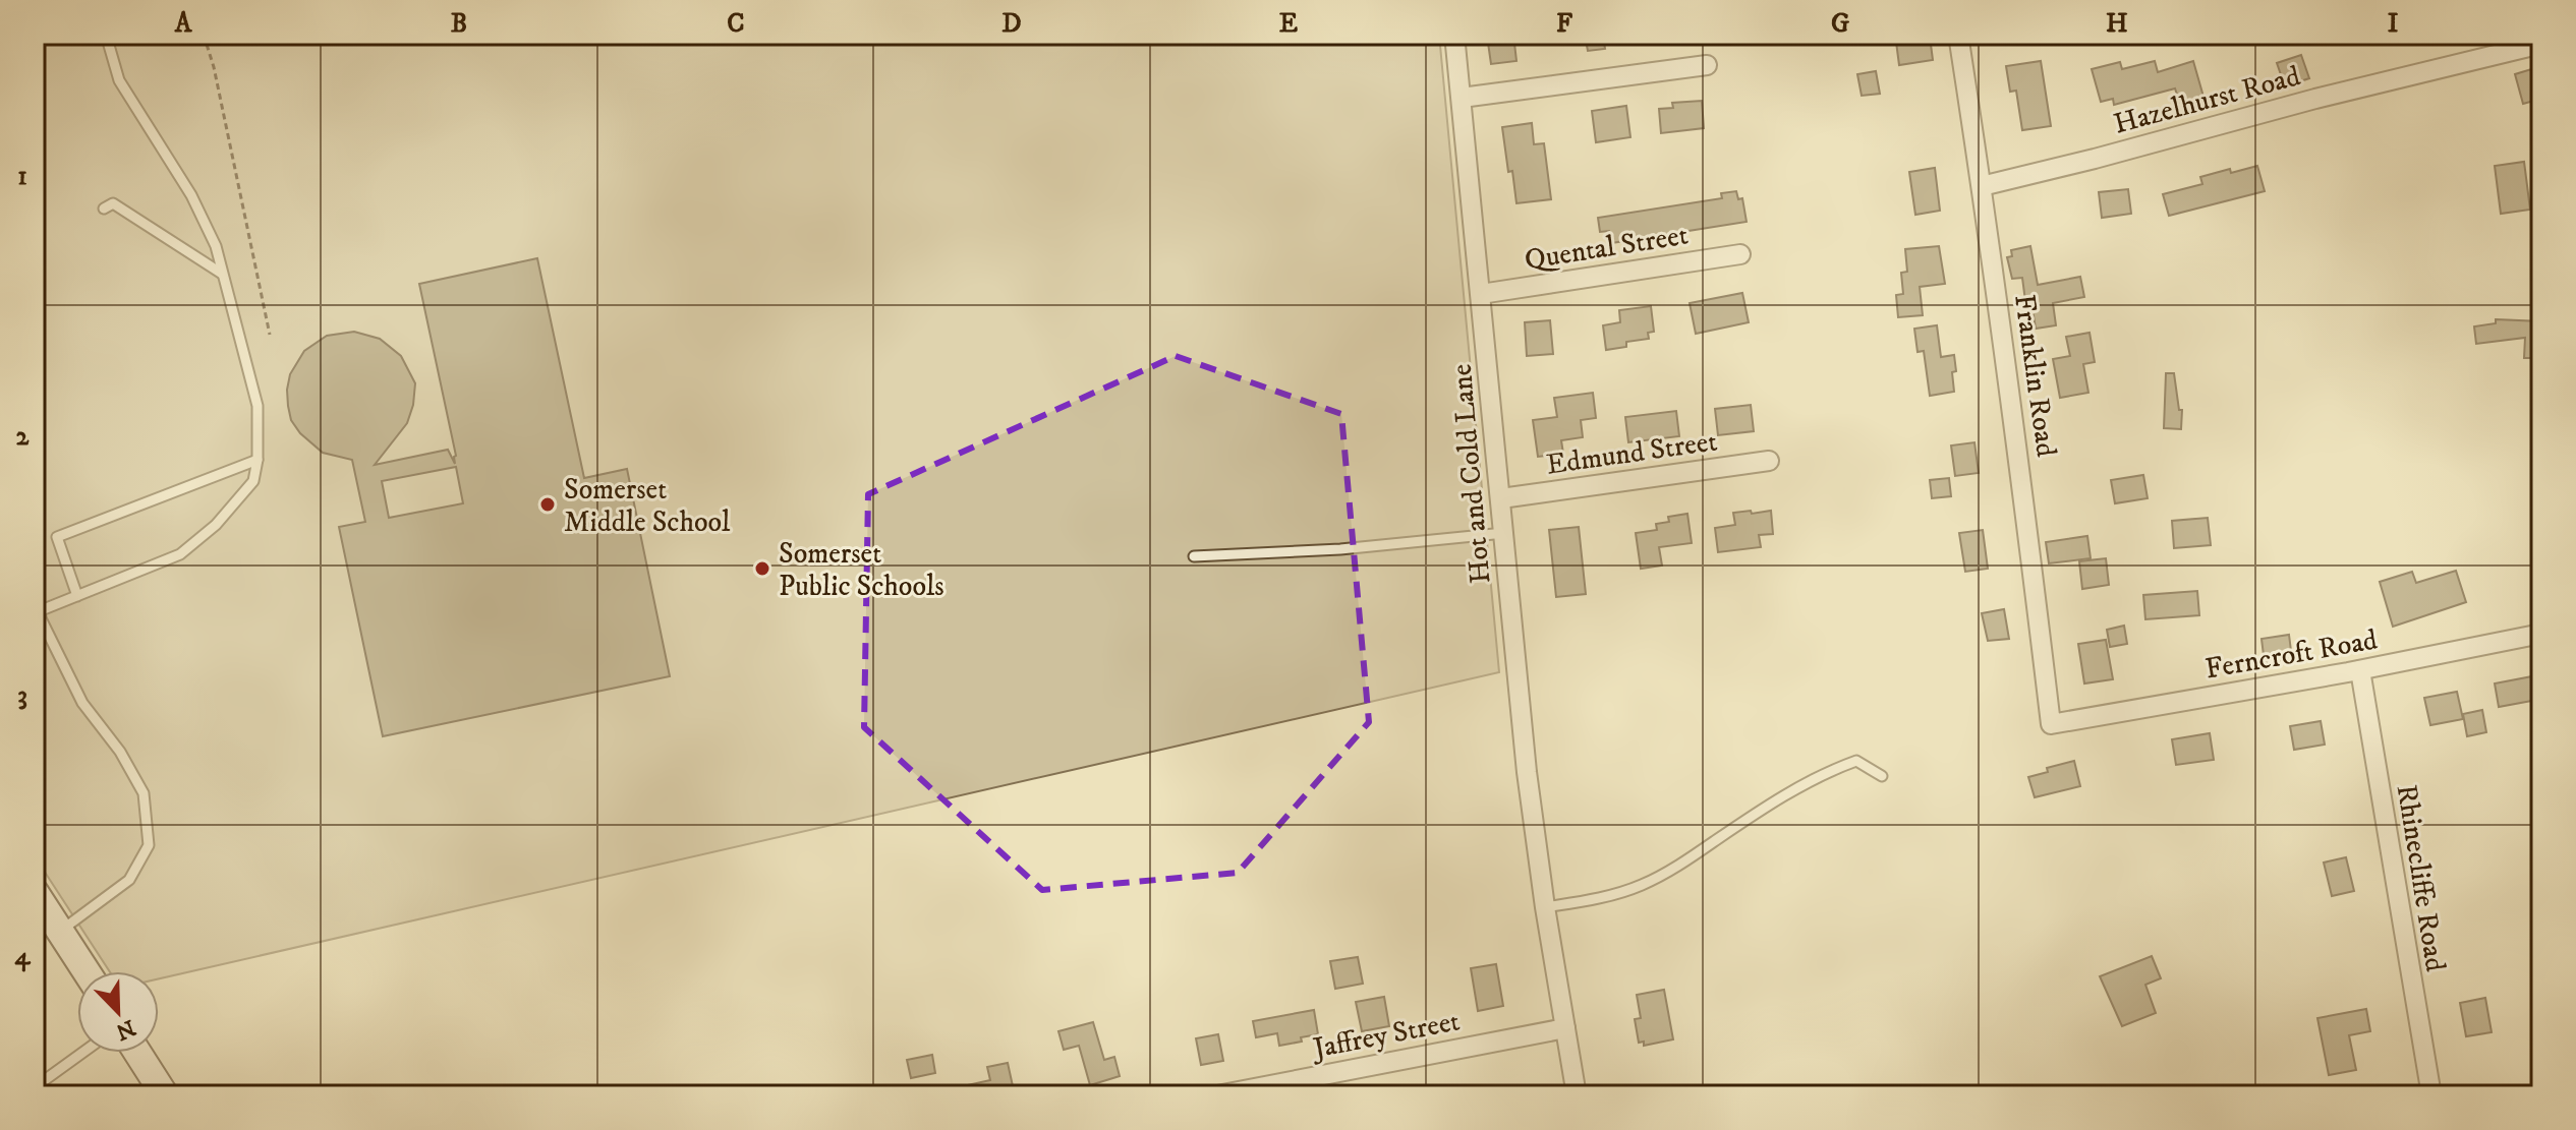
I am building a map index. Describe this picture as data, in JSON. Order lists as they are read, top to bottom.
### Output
{
  "streets": {
    "street": [
      "Hazelhurst Road",
      "Quental Street",
      "Franklin Road",
      "Edmund Street",
      "Hot and Cold Lane",
      "Ferncroft Road",
      "Rhinecliffe Road",
      "Jaffrey Street"
    ]
  },
  "crossings": [
    ["Hazelhurst Road", "Franklin Road"],
    ["Quental Street", "Hot and Cold Lane"],
    ["Franklin Road", "Ferncroft Road"],
    ["Edmund Street", "Hot and Cold Lane"],
    ["Hot and Cold Lane", "Jaffrey Street"],
    ["Ferncroft Road", "Rhinecliffe Road"]
  ],
  "places": ["Somerset Middle School", "Somerset Public Schools"],
  "north": "bottom right",
  "grid": {
    "columns": [
      "A",
      "B",
      "C",
      "D",
      "E",
      "F",
      "G",
      "H",
      "I"
    ],
    "rows": [
      "1",
      "2",
      "3",
      "4"
    ]
  }
}
